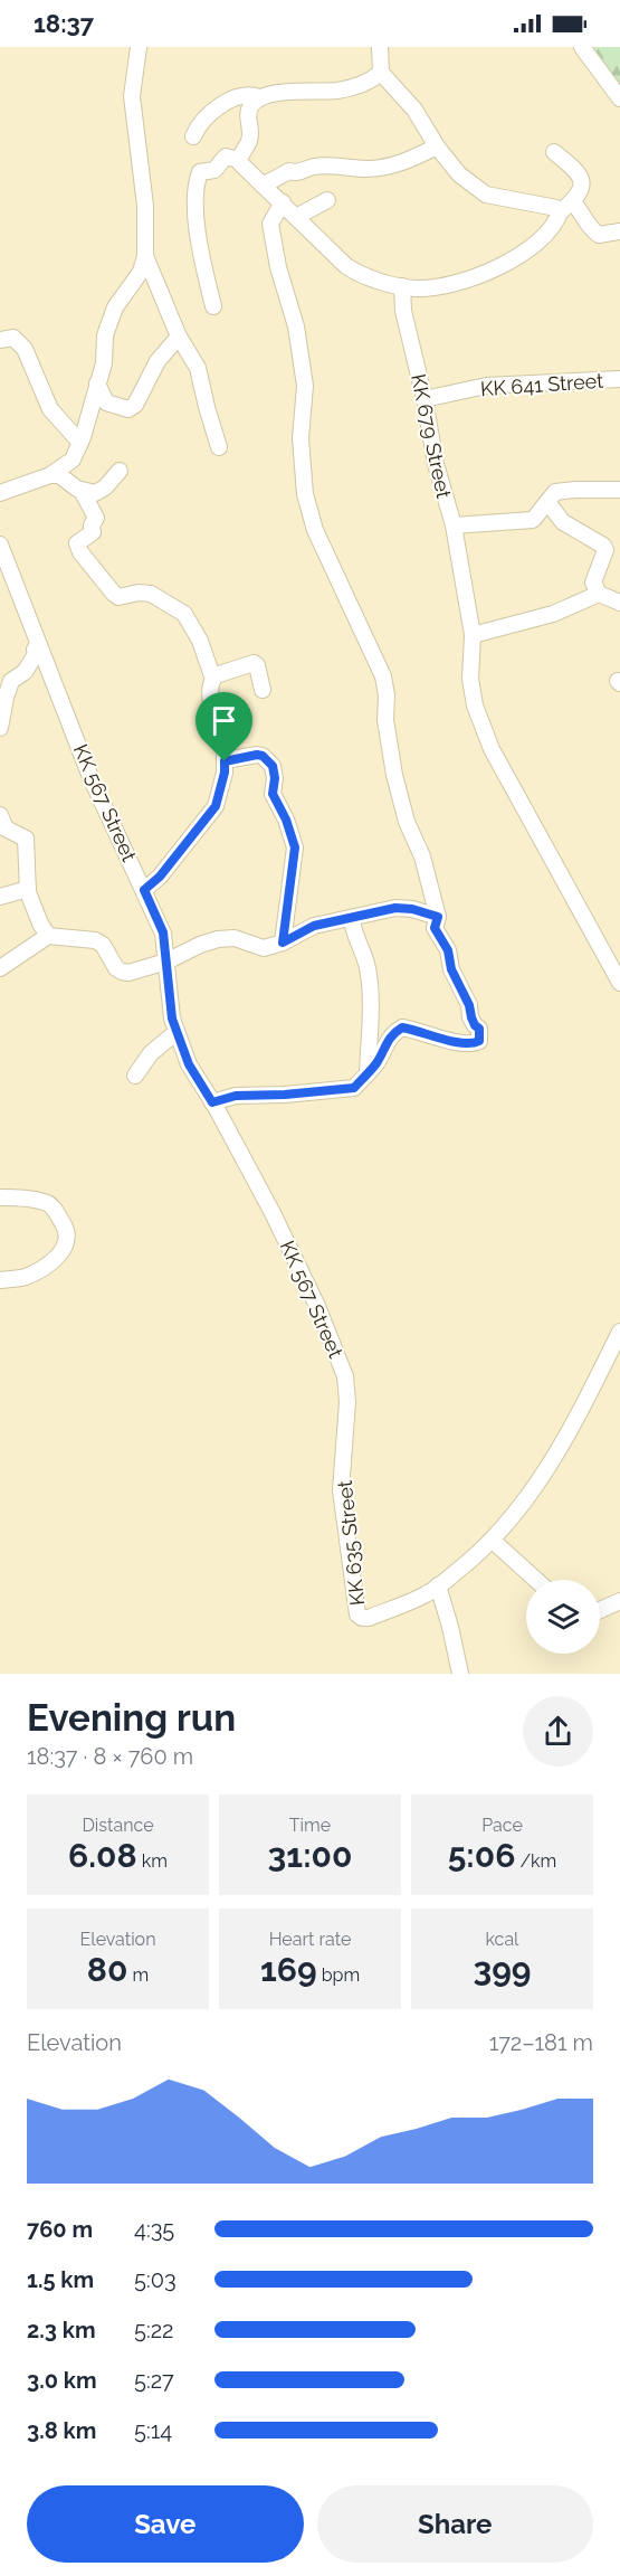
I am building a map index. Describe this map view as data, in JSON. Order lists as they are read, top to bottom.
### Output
{
  "streets": {
    "street": [
      "KK 641 Street",
      "KK 679 Street",
      "KK 567 Street",
      "KK 635 Street"
    ]
  },
  "crossings": [
    ["KK 641 Street", "KK 679 Street"],
    ["KK 567 Street", "KK 635 Street"]
  ],
  "page": {
    "status": "18:37",
    "heading": ["Evening run", "18:37 · 8 × 760 m"],
    "stats": [
      ["Distance", "6.08 km"],
      ["Time", "31:00"],
      ["Pace", "5:06 /km"],
      ["Elevation", "80 m"],
      ["Heart rate", "169 bpm"],
      ["kcal", "399"]
    ],
    "chart": ["Elevation", "172–181 m"],
    "list": [
      {
        "name": "760 m",
        "note": "4:35"
      },
      {
        "name": "1.5 km",
        "note": "5:03"
      },
      {
        "name": "2.3 km",
        "note": "5:22"
      },
      {
        "name": "3.0 km",
        "note": "5:27"
      },
      {
        "name": "3.8 km",
        "note": "5:14"
      }
    ],
    "buttons": ["Save", "Share"]
  }
}
